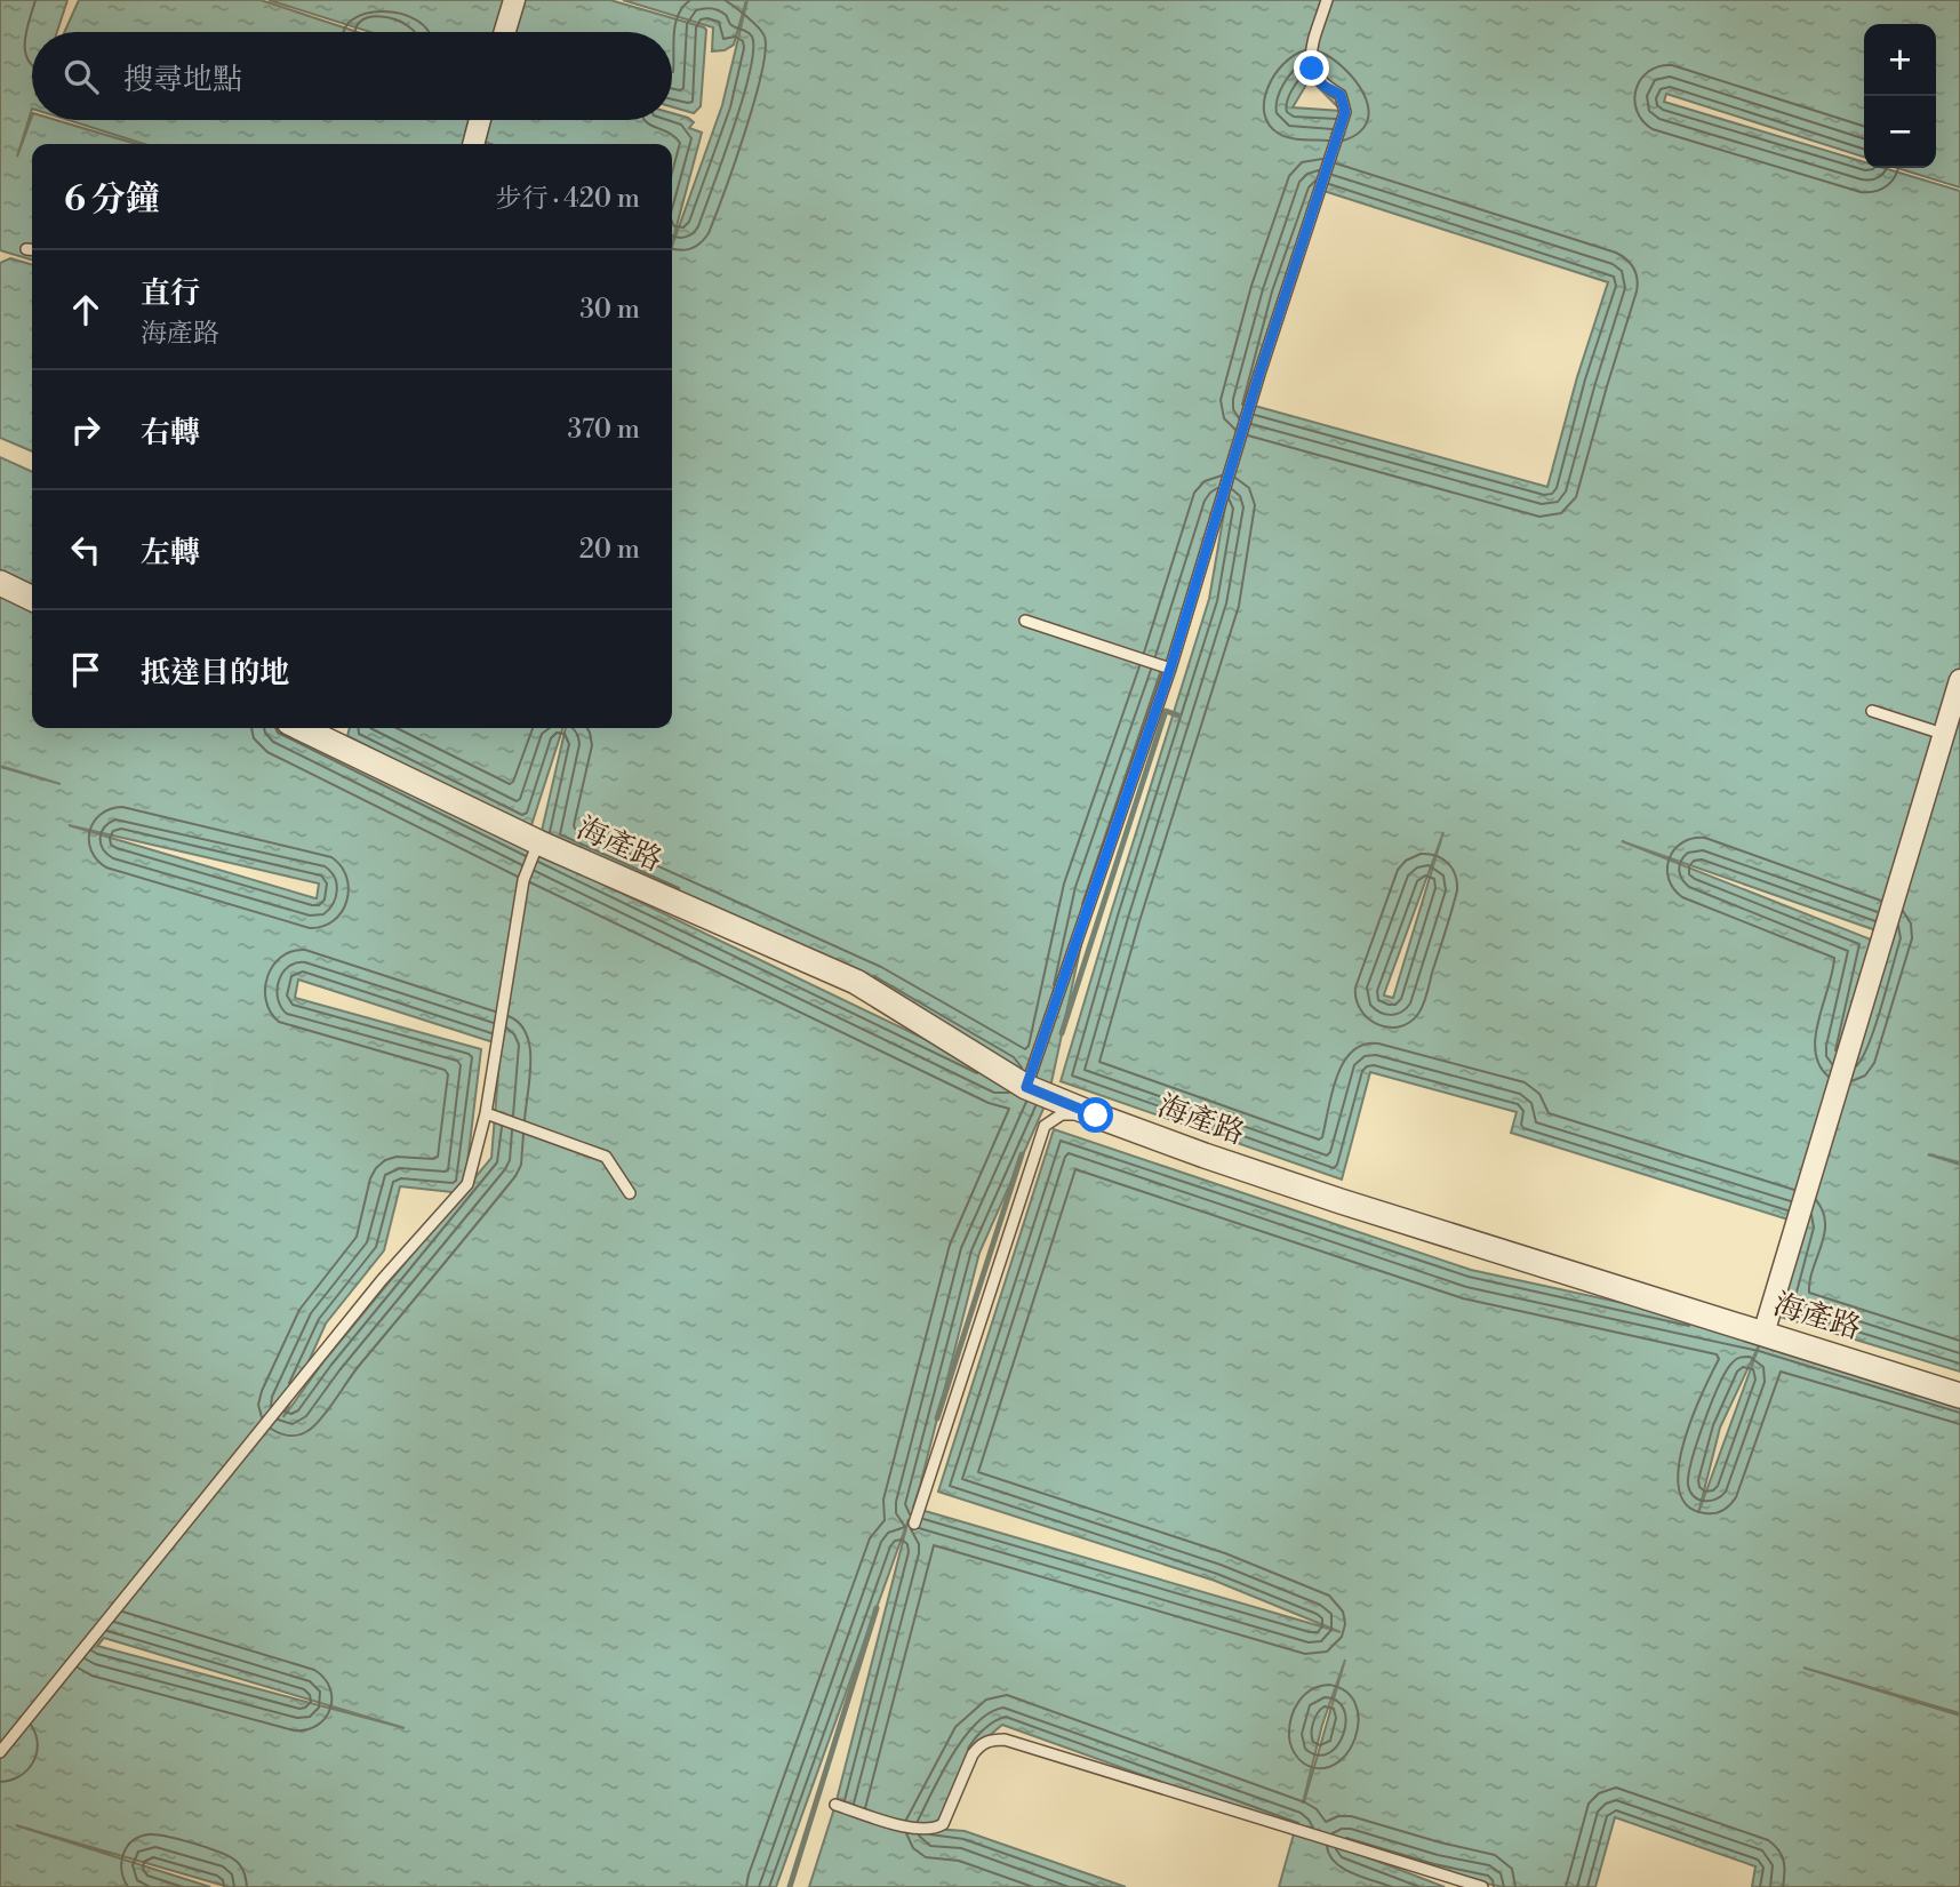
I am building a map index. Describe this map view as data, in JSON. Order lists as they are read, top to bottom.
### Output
{
  "streets": {
    "street": ["海產路"]
  },
  "page": {
    "map_buttons": ["+", "−"],
    "search": "搜尋地點",
    "heading": ["6 分鐘", "步行 · 420 m"],
    "list": [
      ["直行", "海產路", "30 m"],
      ["右轉", "370 m"],
      ["左轉", "20 m"],
      "抵達目的地"
    ]
  }
}
